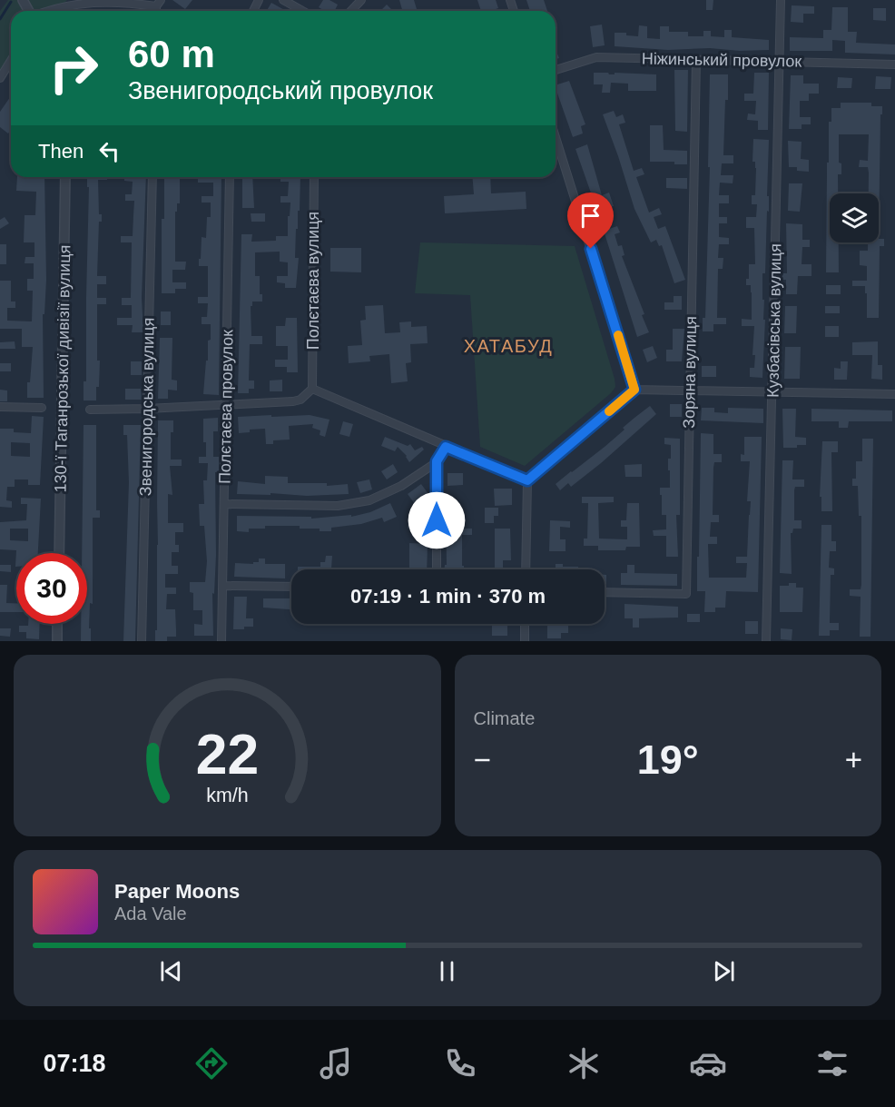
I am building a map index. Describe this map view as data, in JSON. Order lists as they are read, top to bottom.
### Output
{
  "streets": {
    "street": [
      "Ніжинський провулок",
      "Полєтаєва вулиця",
      "Кузбасівська вулиця",
      "130-ї Таганрозької дивізії вулиця",
      "Зоряна вулиця",
      "Звенигородська вулиця",
      "Полєтаєва провулок"
    ]
  },
  "crossings": [
    ["Ніжинський провулок", "Кузбасівська вулиця"],
    ["Ніжинський провулок", "Зоряна вулиця"]
  ],
  "districts": ["ХАТАБУД"],
  "page": {
    "turn": ["60 m", "Звенигородський провулок"],
    "then": "Then",
    "limit": "30",
    "trip": "07:19 · 1 min · 370 m",
    "tile": "Climate",
    "heat": ["−", "19°", "+"],
    "song": ["Paper Moons", "Ada Vale"],
    "tabs": "07:18",
    "gauge": ["22", "km/h"]
  }
}
